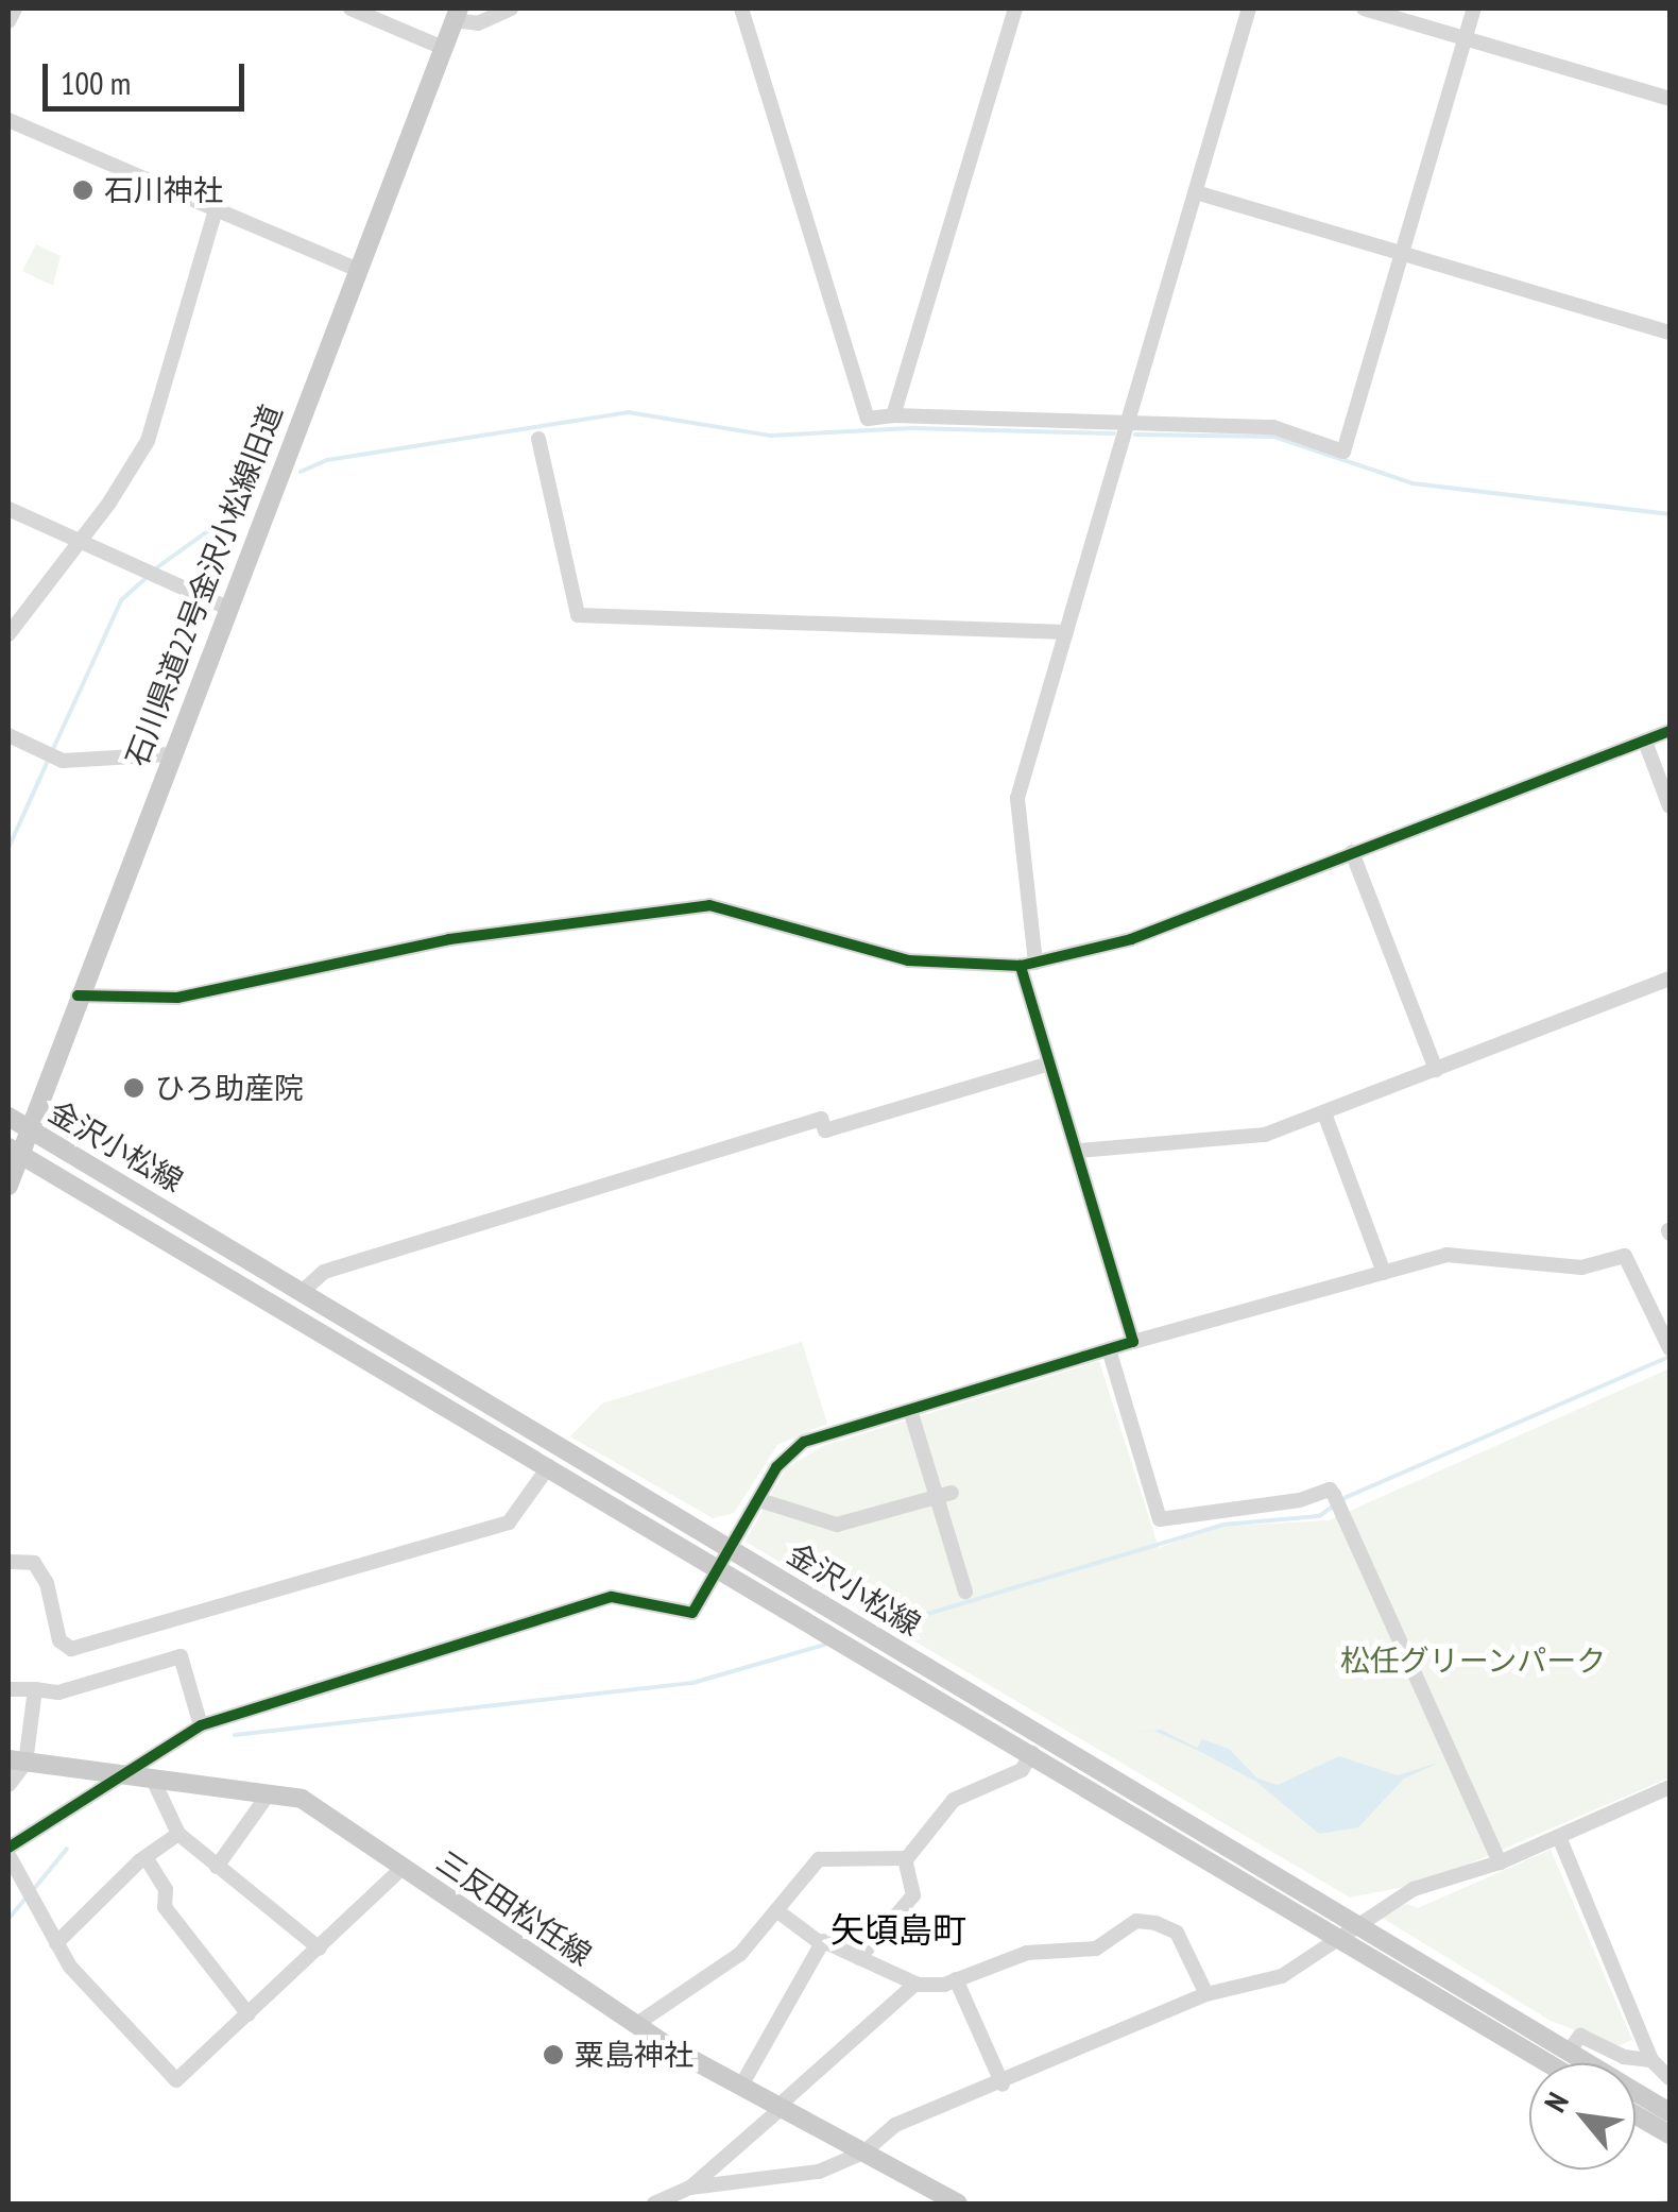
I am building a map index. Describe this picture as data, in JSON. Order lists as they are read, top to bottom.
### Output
{
  "streets": {
    "main road": ["石川県道22号金沢小松線旧道", "金沢小松線", "三反田松任線"]
  },
  "crossings": [
    ["石川県道22号金沢小松線旧道", "金沢小松線"]
  ],
  "districts": ["矢頃島町"],
  "parks": ["松任グリーンパーク"],
  "places": ["石川神社", "ひろ助産院", "粟島神社"],
  "scale_bar": "100 m",
  "north": "top left"
}
